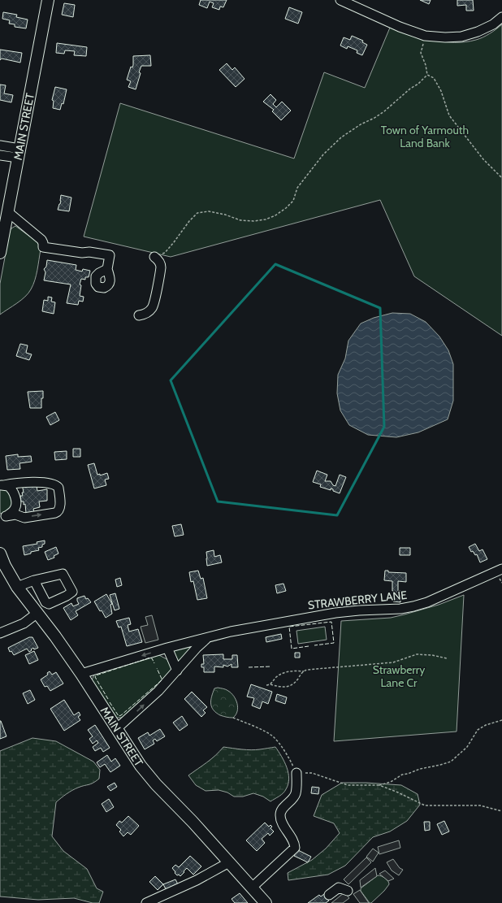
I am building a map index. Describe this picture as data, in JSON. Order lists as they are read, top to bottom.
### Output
{
  "streets": {
    "main road": ["MAIN STREET"],
    "street": ["STRAWBERRY LANE"]
  },
  "crossings": [
    ["MAIN STREET", "STRAWBERRY LANE"]
  ],
  "parks": ["Town of Yarmouth Land Bank", "Strawberry Lane Cr"]
}
